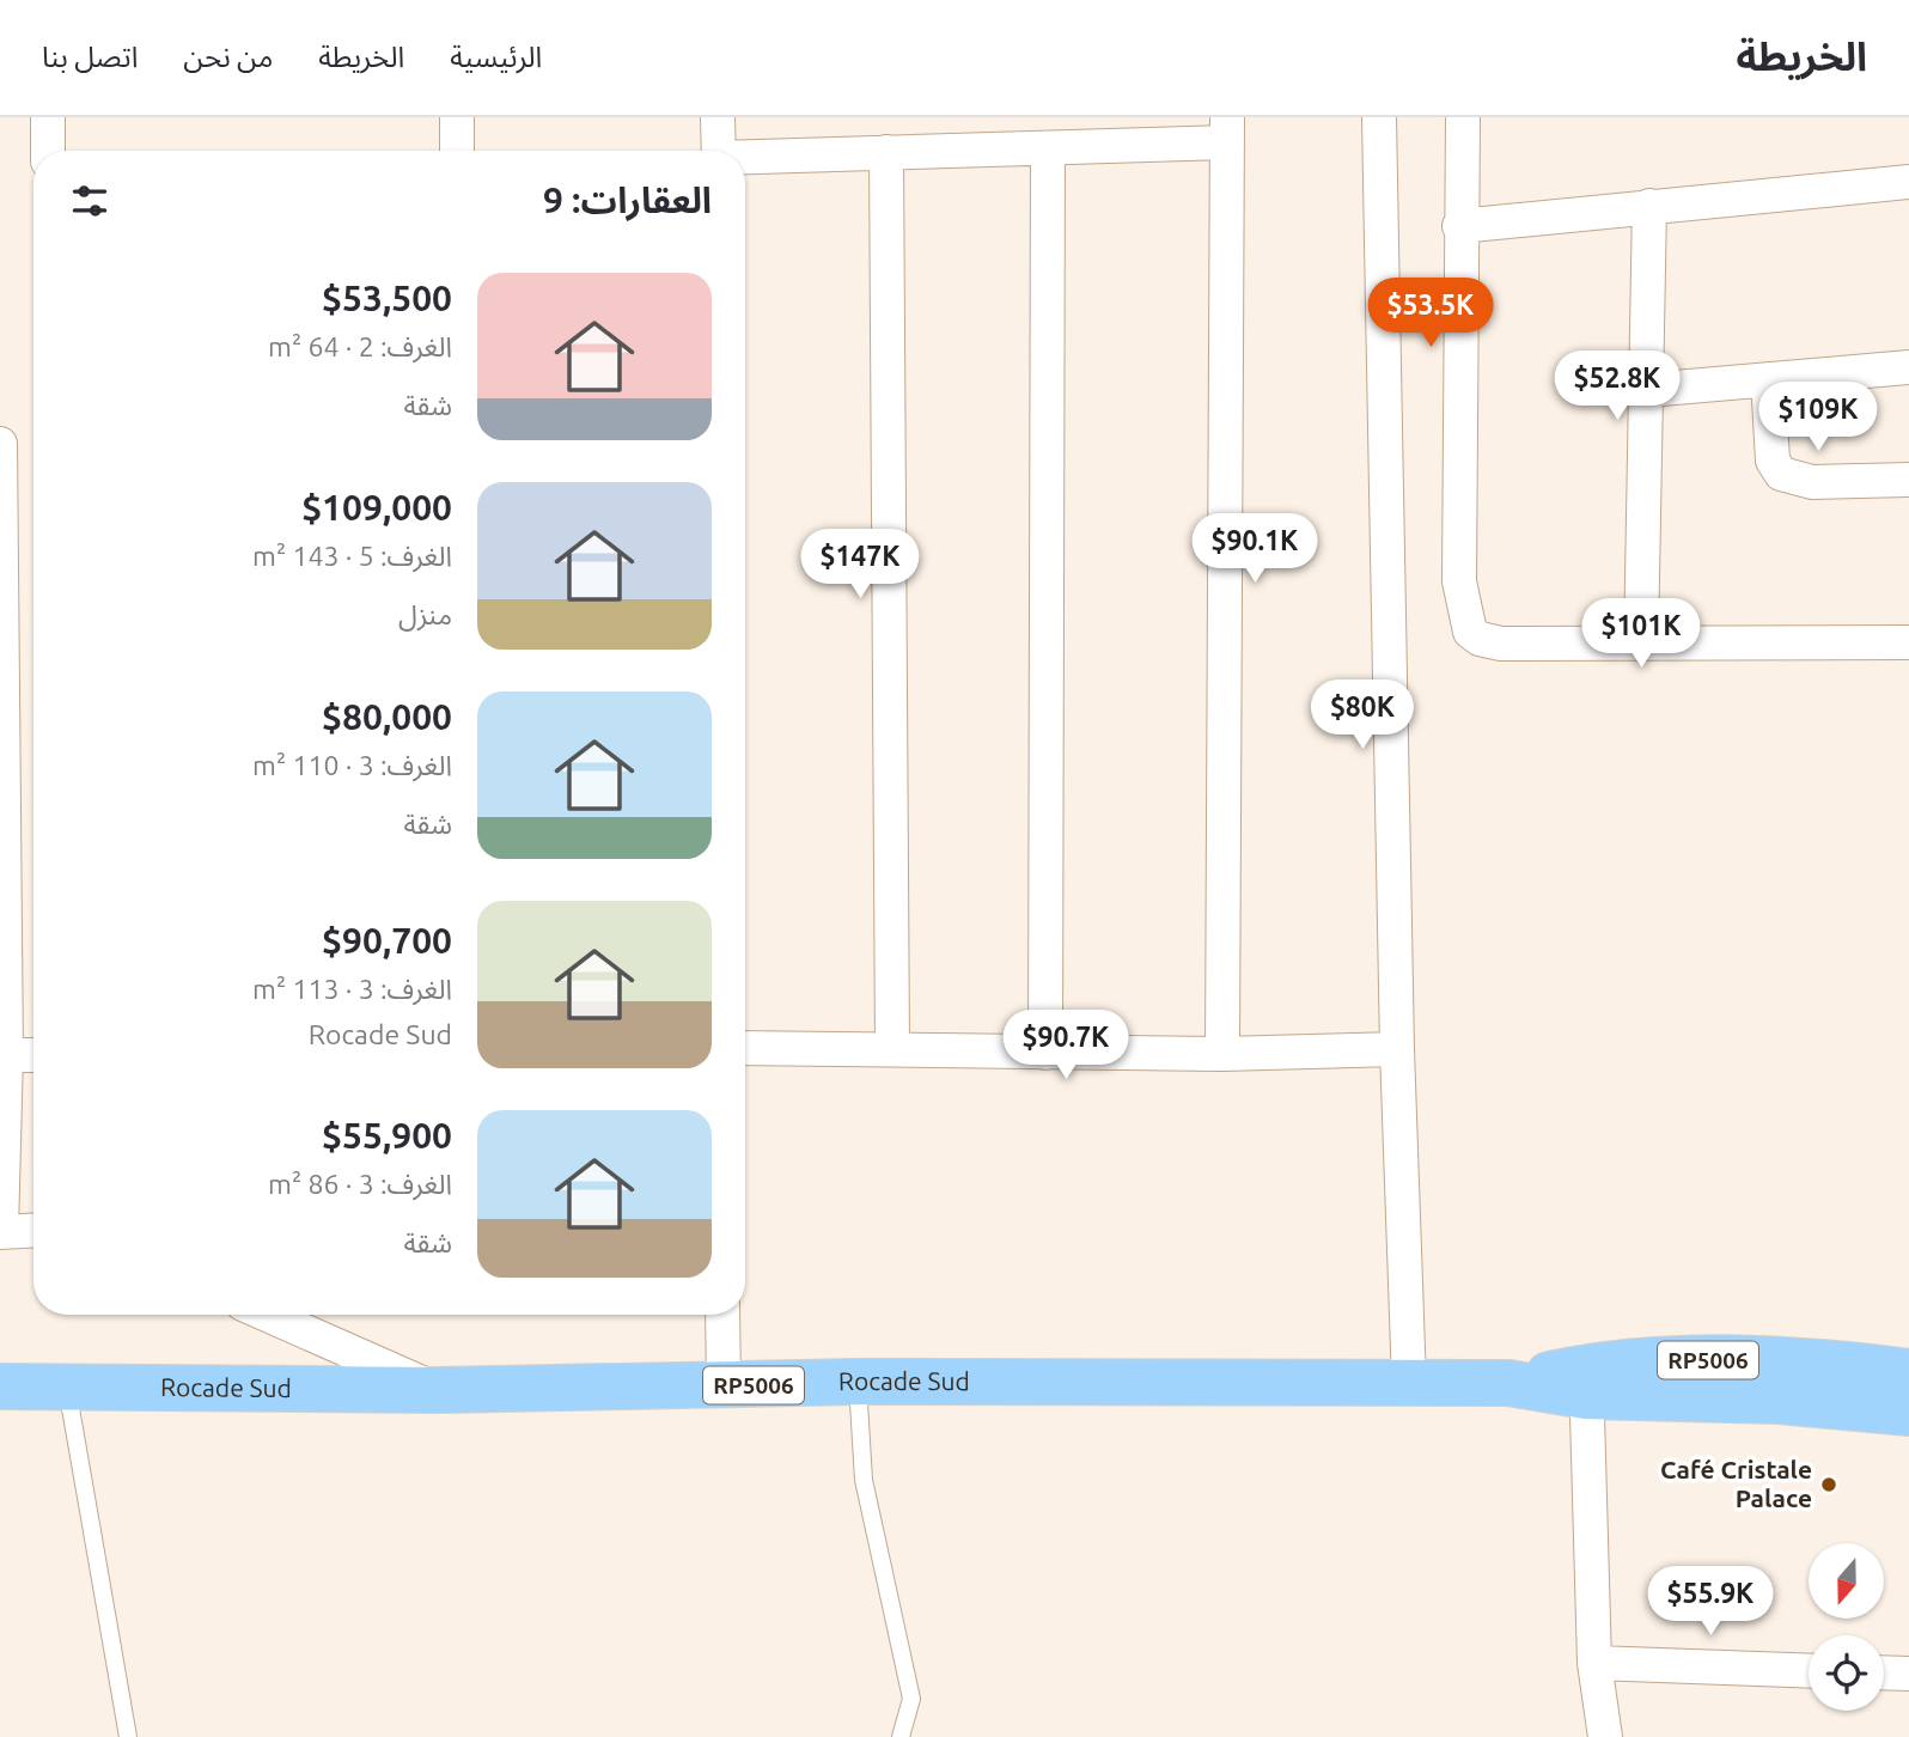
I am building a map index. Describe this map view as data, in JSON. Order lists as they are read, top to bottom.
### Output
{
  "streets": {
    "main road": ["RP5006", "Rocade Sud"]
  },
  "crossings": [
    ["RP5006", "Rocade Sud"]
  ],
  "places": ["Café Cristale Palace"],
  "north": "bottom",
  "page": {
    "header": "الخريطة",
    "nav": [
      "الرئيسية",
      "الخريطة",
      "من نحن",
      "اتصل بنا"
    ],
    "heading": "العقارات: 9",
    "list": [
      {
        "name": "$53,500",
        "note": "الغرف: 2 · 64 m² · شقة"
      },
      {
        "name": "$109,000",
        "note": "الغرف: 5 · 143 m² · منزل"
      },
      {
        "name": "$80,000",
        "note": "الغرف: 3 · 110 m² · شقة"
      },
      {
        "name": "$90,700",
        "note": "الغرف: 3 · 113 m² · Rocade Sud"
      },
      {
        "name": "$55,900",
        "note": "الغرف: 3 · 86 m² · شقة"
      }
    ],
    "price": [
      "$53.5K",
      "$52.8K",
      "$109K",
      "$90.1K",
      "$147K",
      "$101K",
      "$80K",
      "$90.7K",
      "$55.9K"
    ]
  }
}
